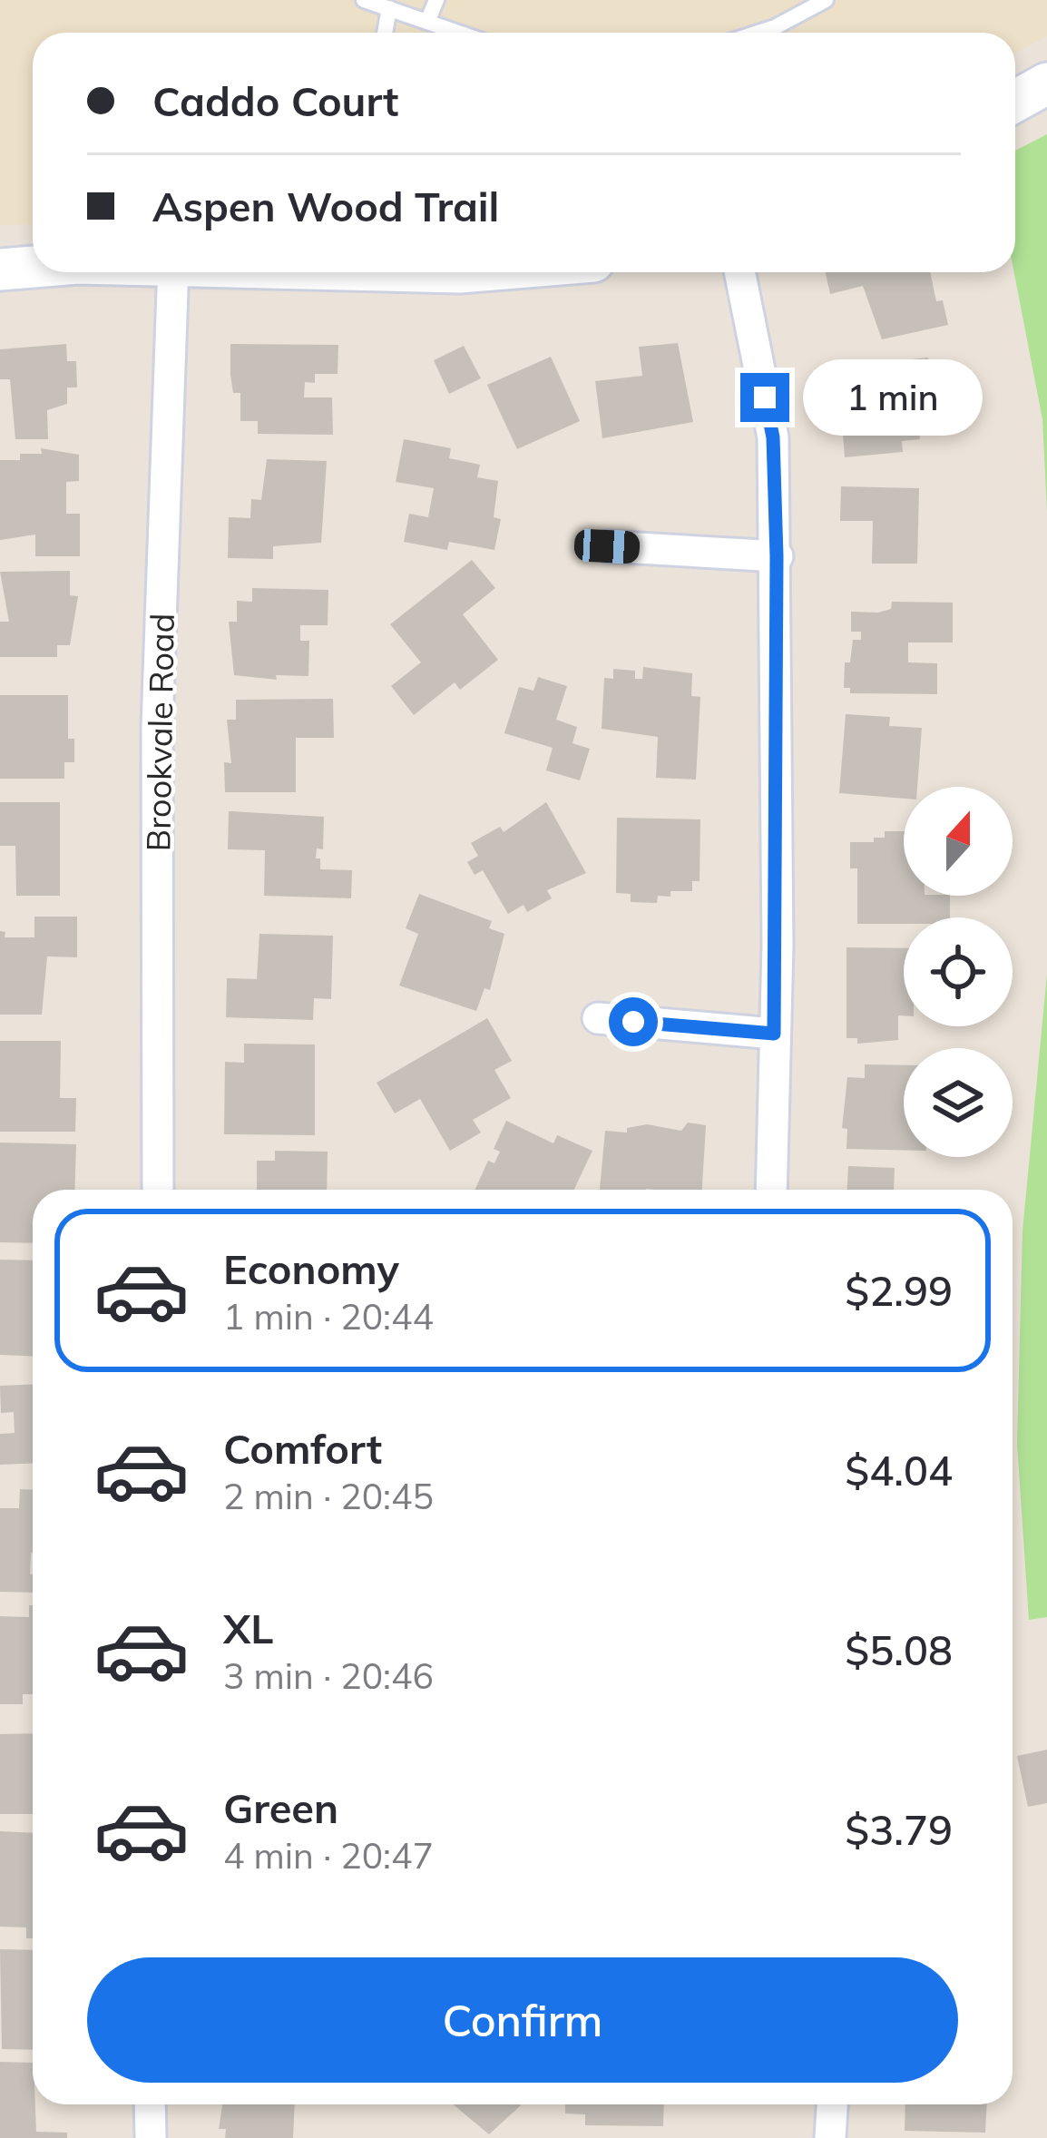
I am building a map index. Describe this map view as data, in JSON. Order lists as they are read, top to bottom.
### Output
{
  "streets": {
    "street": ["Brookvale Road"]
  },
  "north": "top",
  "page": {
    "banner": ["Caddo Court", "Aspen Wood Trail"],
    "bubble": "1 min",
    "list": [
      {
        "name": "Economy",
        "note": "1 min · 20:44",
        "value": "$2.99"
      },
      {
        "name": "Comfort",
        "note": "2 min · 20:45",
        "value": "$4.04"
      },
      {
        "name": "XL",
        "note": "3 min · 20:46",
        "value": "$5.08"
      },
      {
        "name": "Green",
        "note": "4 min · 20:47",
        "value": "$3.79"
      }
    ],
    "buttons": "Confirm"
  }
}
